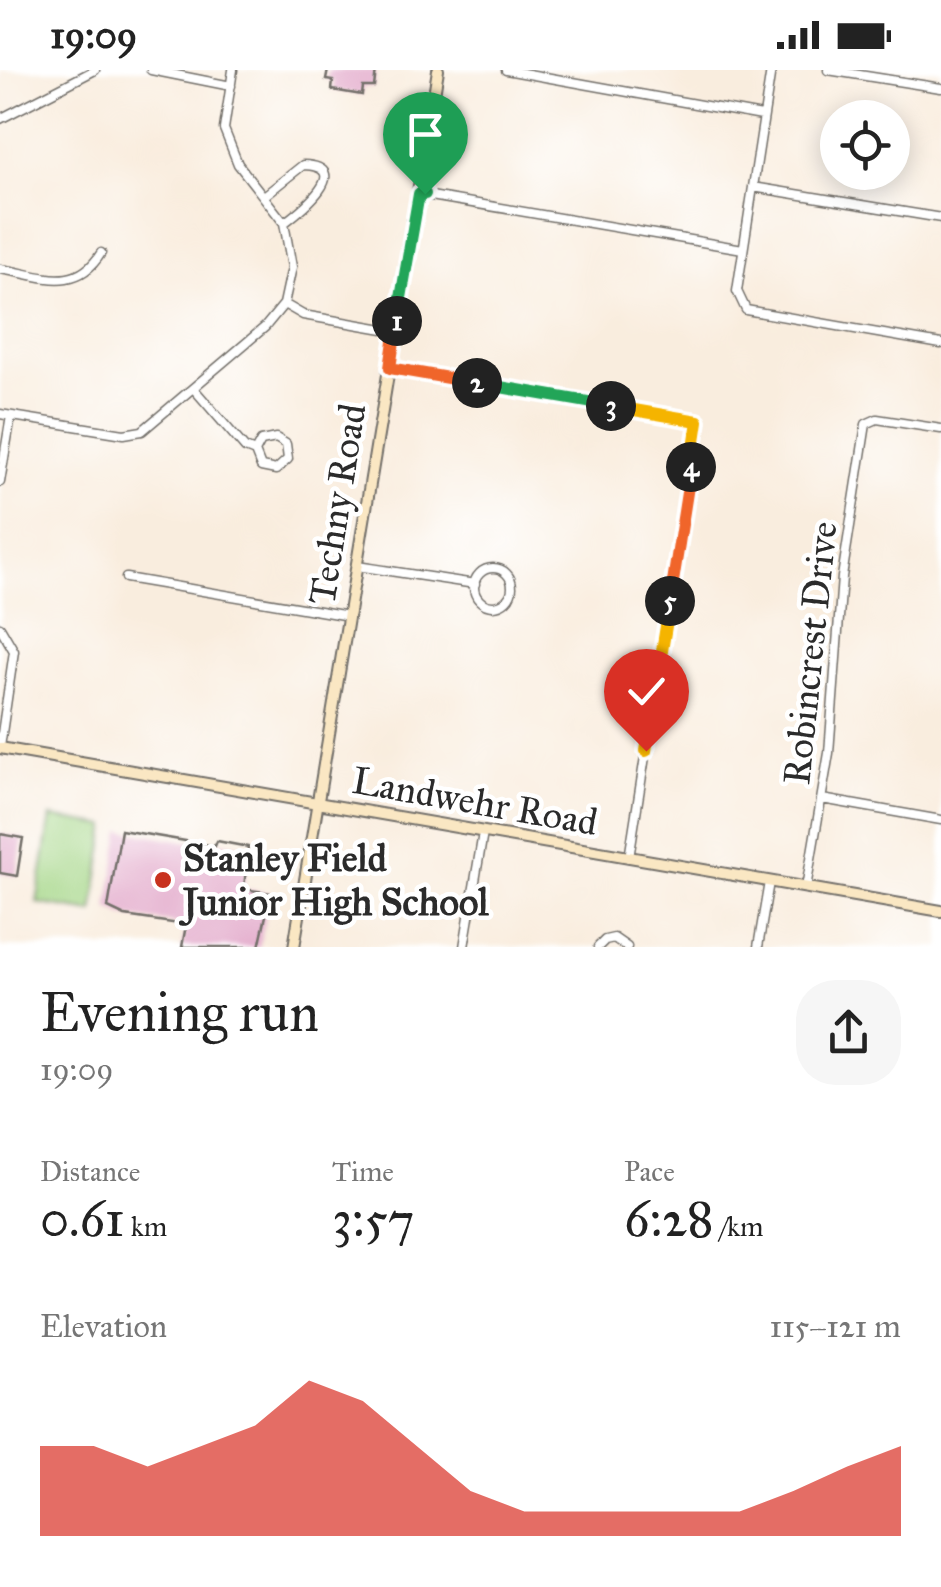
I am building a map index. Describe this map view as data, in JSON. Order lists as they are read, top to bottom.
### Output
{
  "streets": {
    "main road": ["Techny Road", "Landwehr Road"],
    "street": ["Robincrest Drive"]
  },
  "crossings": [
    ["Techny Road", "Landwehr Road"],
    ["Robincrest Drive", "Landwehr Road"]
  ],
  "places": ["Stanley Field Junior High School"],
  "page": {
    "status": "19:09",
    "pins": [
      "1",
      "2",
      "3",
      "4",
      "5"
    ],
    "heading": ["Evening run", "19:09"],
    "stats": [
      ["Distance", "0.61 km"],
      ["Time", "3:57"],
      ["Pace", "6:28 /km"]
    ],
    "chart": ["Elevation", "115–121 m"]
  }
}
